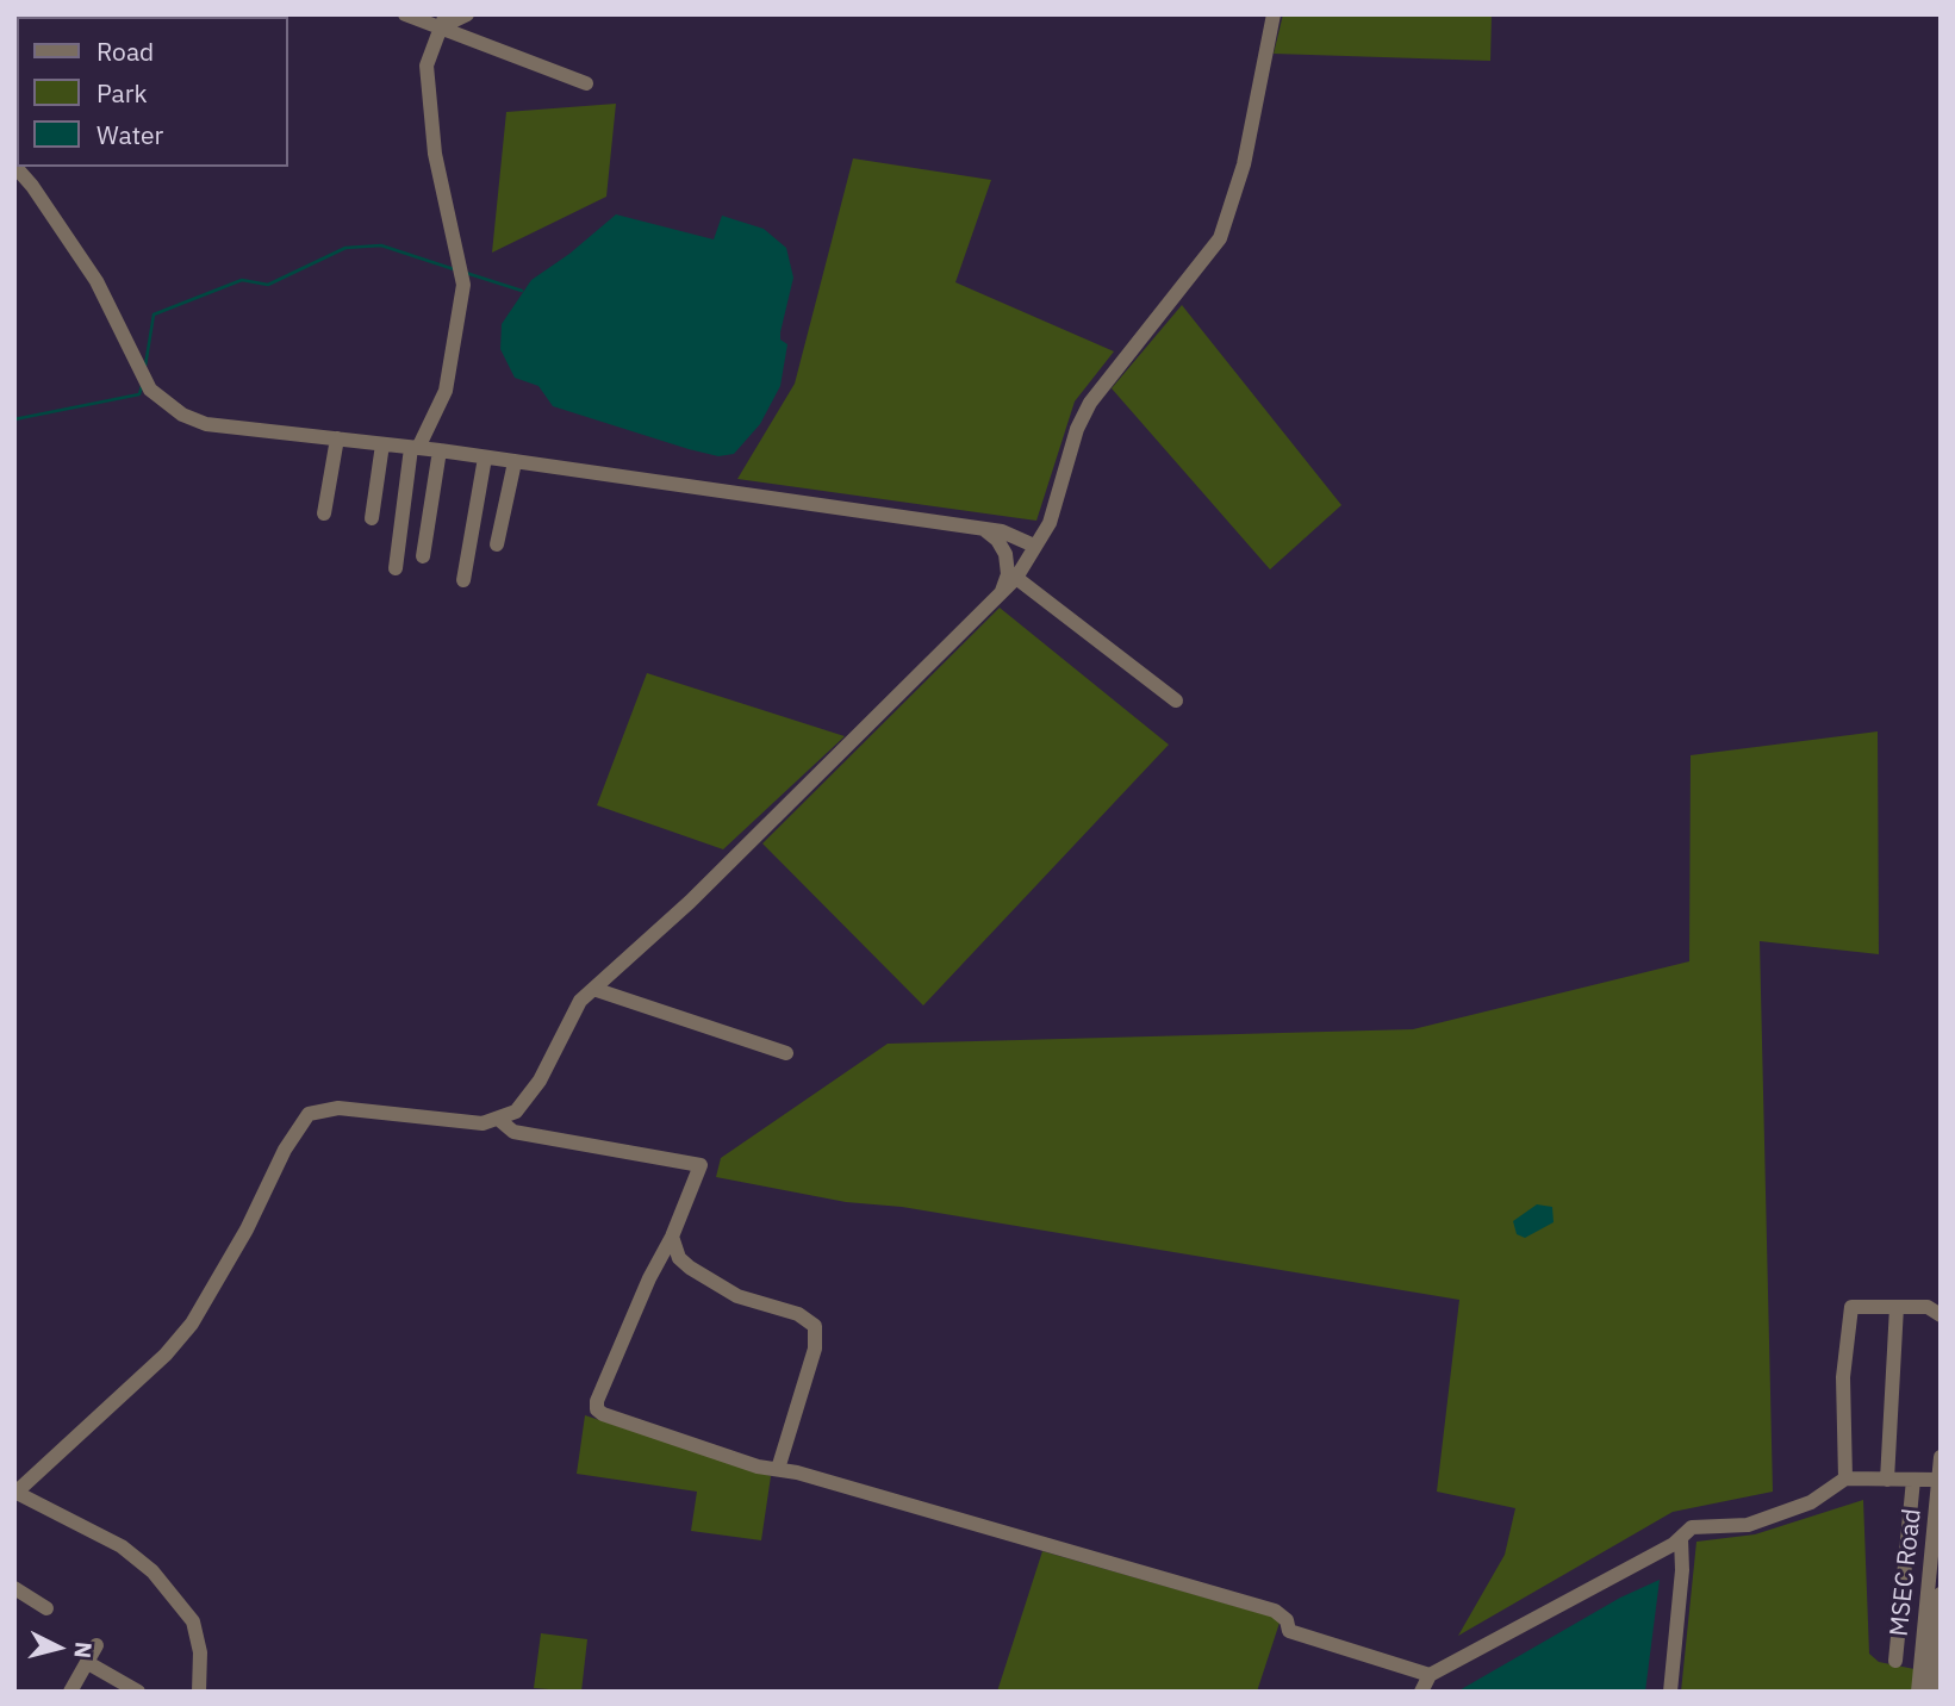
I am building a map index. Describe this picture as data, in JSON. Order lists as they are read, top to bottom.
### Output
{
  "streets": {
    "street": ["MSEC Road"]
  },
  "legend": ["Road", "Park", "Water"],
  "north": "right"
}
